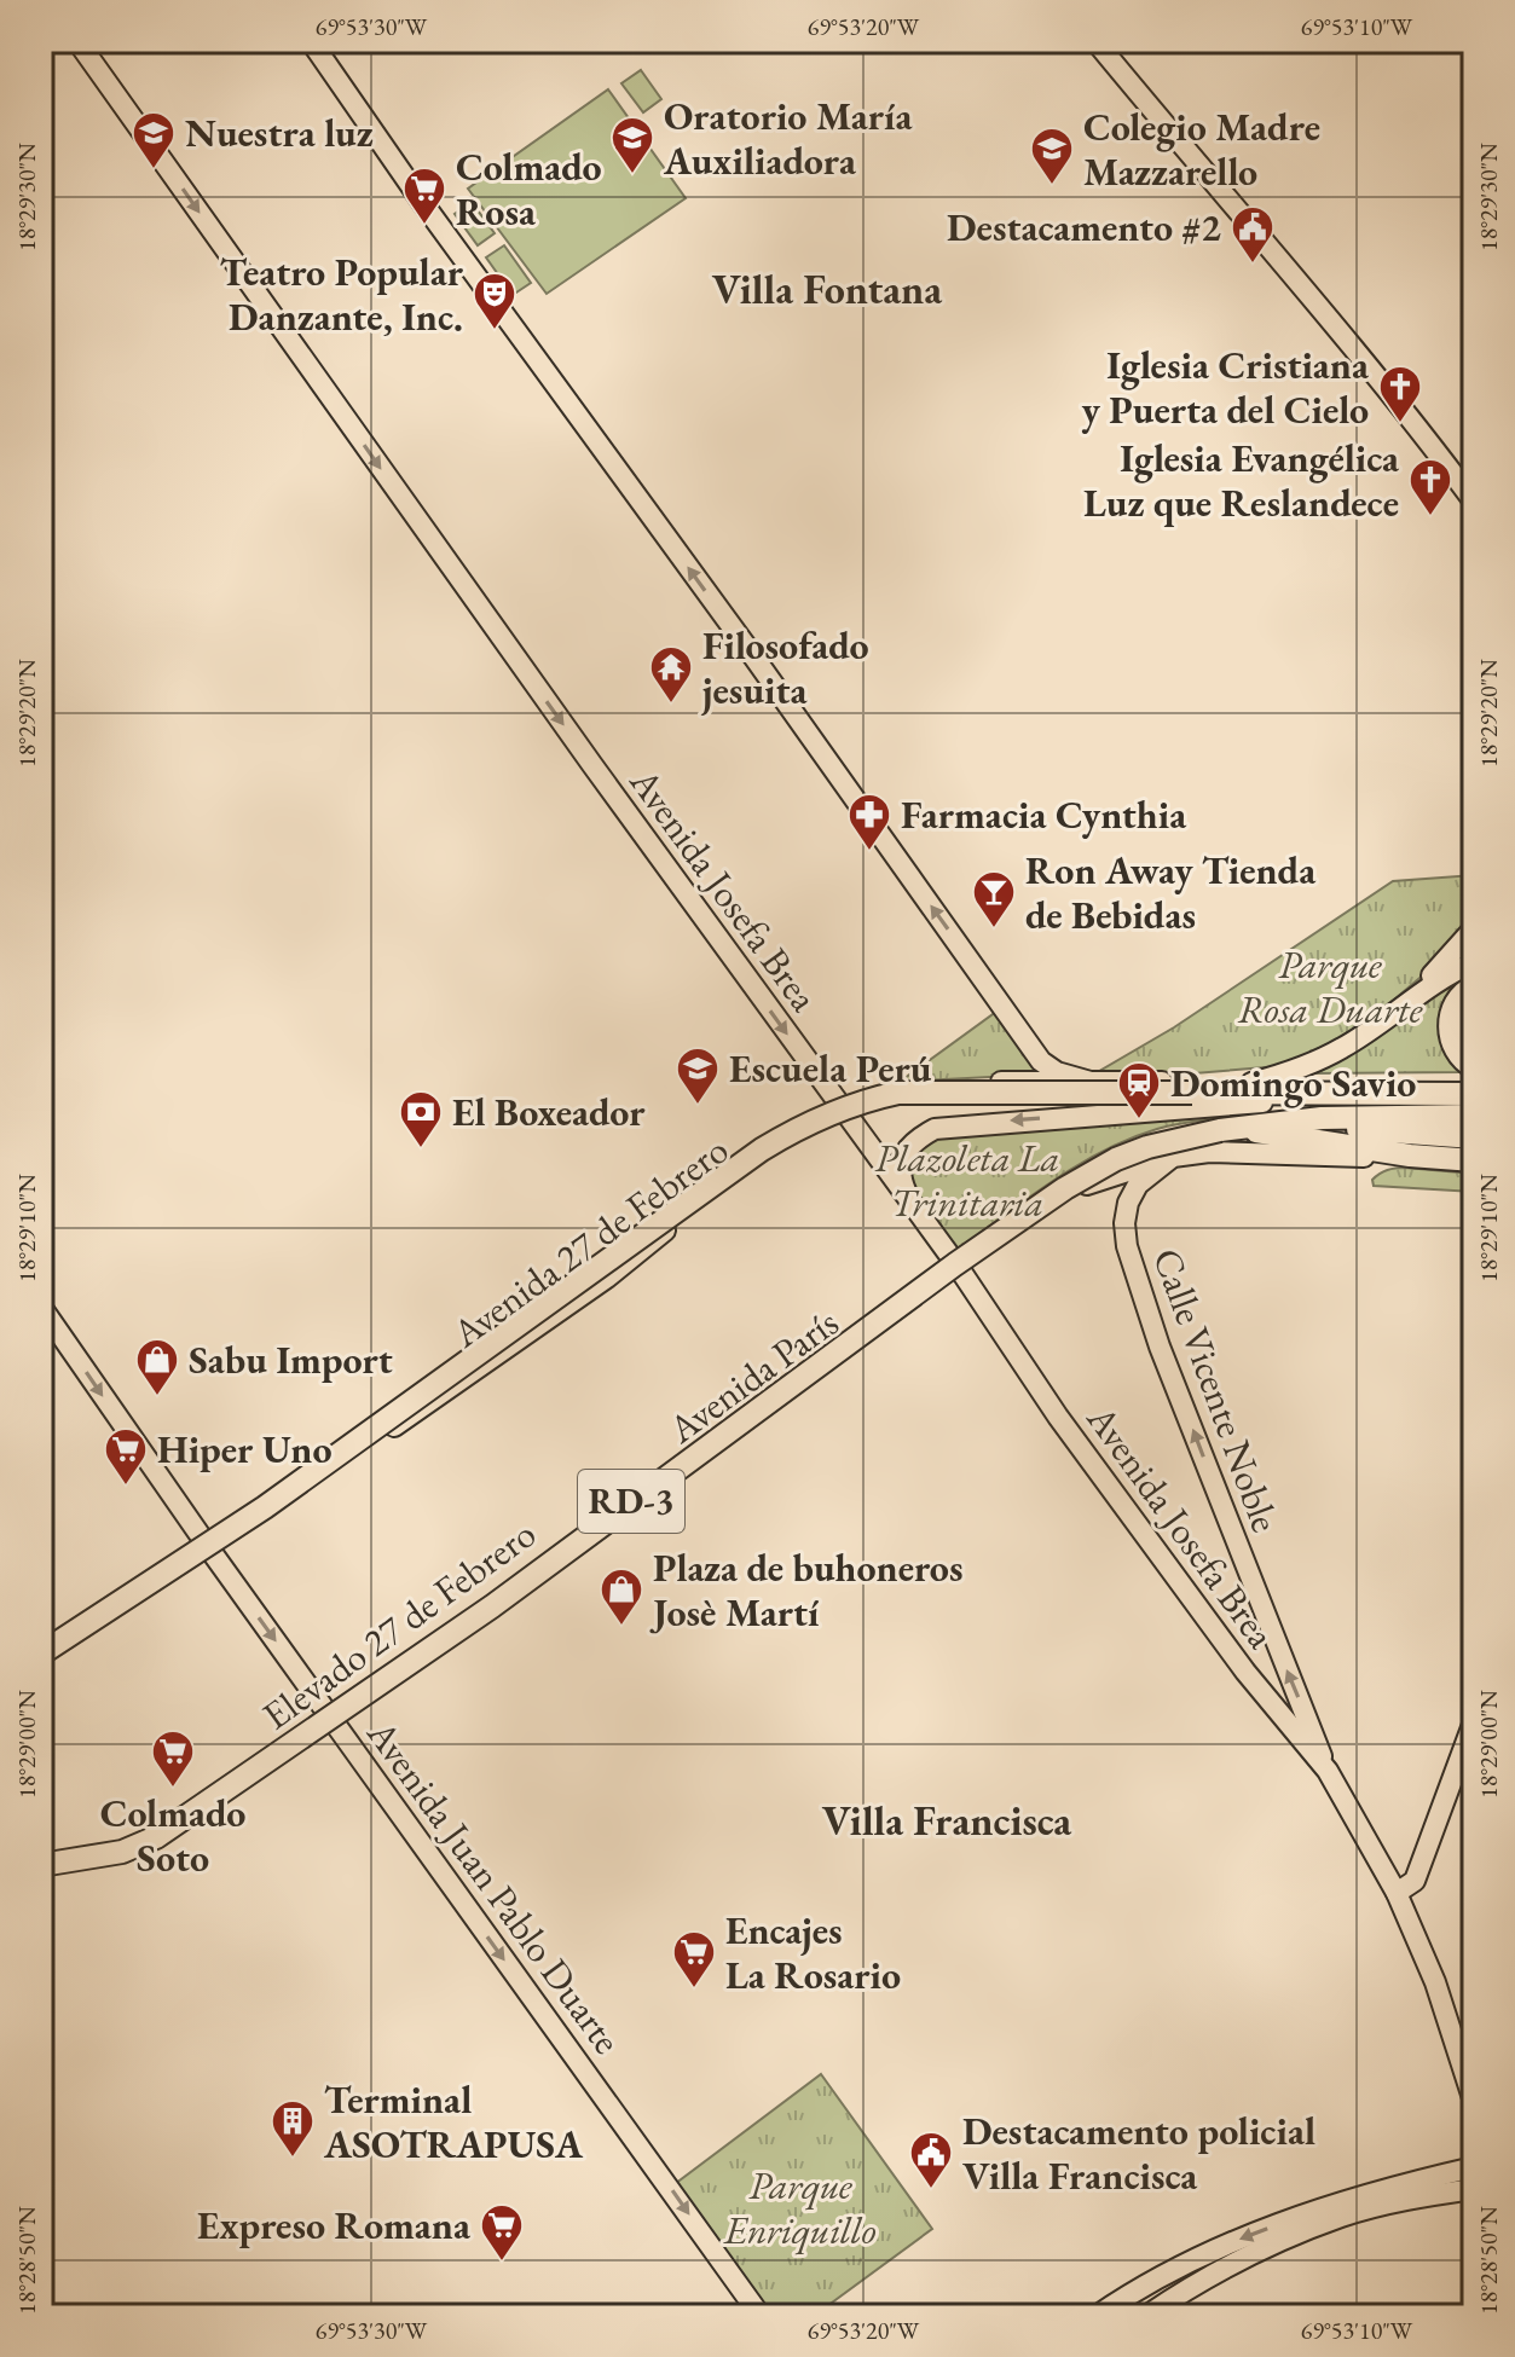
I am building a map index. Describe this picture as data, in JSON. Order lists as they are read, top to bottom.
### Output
{
  "streets": {
    "highway": ["RD-3", "Elevado 27 de Febrero"],
    "main road": [
      "Avenida Josefa Brea",
      "Avenida 27 de Febrero",
      "Avenida París",
      "Calle Vicente Noble",
      "Avenida Juan Pablo Duarte"
    ]
  },
  "crossings": [
    ["Avenida Josefa Brea", "Avenida 27 de Febrero"],
    ["Avenida Josefa Brea", "Avenida París"],
    ["Avenida Josefa Brea", "Calle Vicente Noble"],
    ["Avenida 27 de Febrero", "Avenida Juan Pablo Duarte"],
    ["Avenida París", "Calle Vicente Noble"],
    ["Avenida París", "Avenida Juan Pablo Duarte"],
    ["RD-3", "Elevado 27 de Febrero"]
  ],
  "one_way": ["Avenida Josefa Brea", "Calle Vicente Noble", "Avenida Juan Pablo Duarte"],
  "districts": ["Villa Fontana", "Villa Francisca"],
  "parks": ["Parque Rosa Duarte", "Plazoleta La Trinitaria", "Parque Enriquillo"],
  "places": {
    "school or university": [
      "Nuestra luz",
      "Oratorio María Auxiliadora",
      "Colegio Madre Mazzarello",
      "Escuela Perú"
    ],
    "supermarket": [
      "Colmado Rosa",
      "Hiper Uno",
      "Colmado Soto",
      "Encajes La Rosario",
      "Expreso Romana"
    ],
    "public building": ["Destacamento #2", "Destacamento policial Villa Francisca"],
    "theatre": ["Teatro Popular Danzante, Inc."],
    "church": ["Iglesia Cristiana y Puerta del Cielo", "Iglesia Evangélica Luz que Reslandece"],
    "temple": ["Filosofado jesuita"],
    "pharmacy": ["Farmacia Cynthia"],
    "bar": ["Ron Away Tienda de Bebidas"],
    "station": ["Domingo Savio"],
    "bank": ["El Boxeador"],
    "shop": ["Sabu Import", "Plaza de buhoneros Josè Martí"],
    "building": ["Terminal ASOTRAPUSA"]
  },
  "coordinates": [
    "69°53'30\"W",
    "69°53'20\"W",
    "69°53'10\"W",
    "18°29'30\"N",
    "18°29'20\"N",
    "18°29'10\"N",
    "18°29'00\"N",
    "18°28'50\"N"
  ]
}
